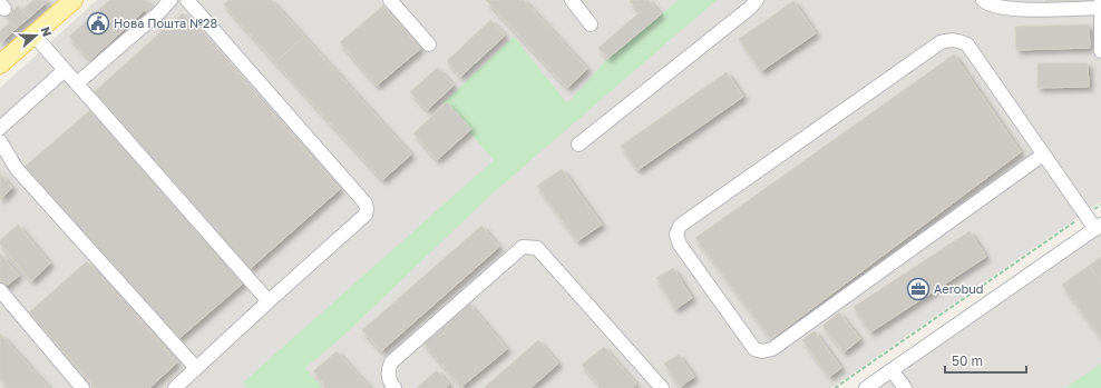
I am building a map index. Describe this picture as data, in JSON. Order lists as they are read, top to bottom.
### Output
{
  "places": {
    "public building": ["Нова Пошта №28"],
    "office": ["Aerobud"]
  },
  "scale_bar": "50 m",
  "north": "right"
}
